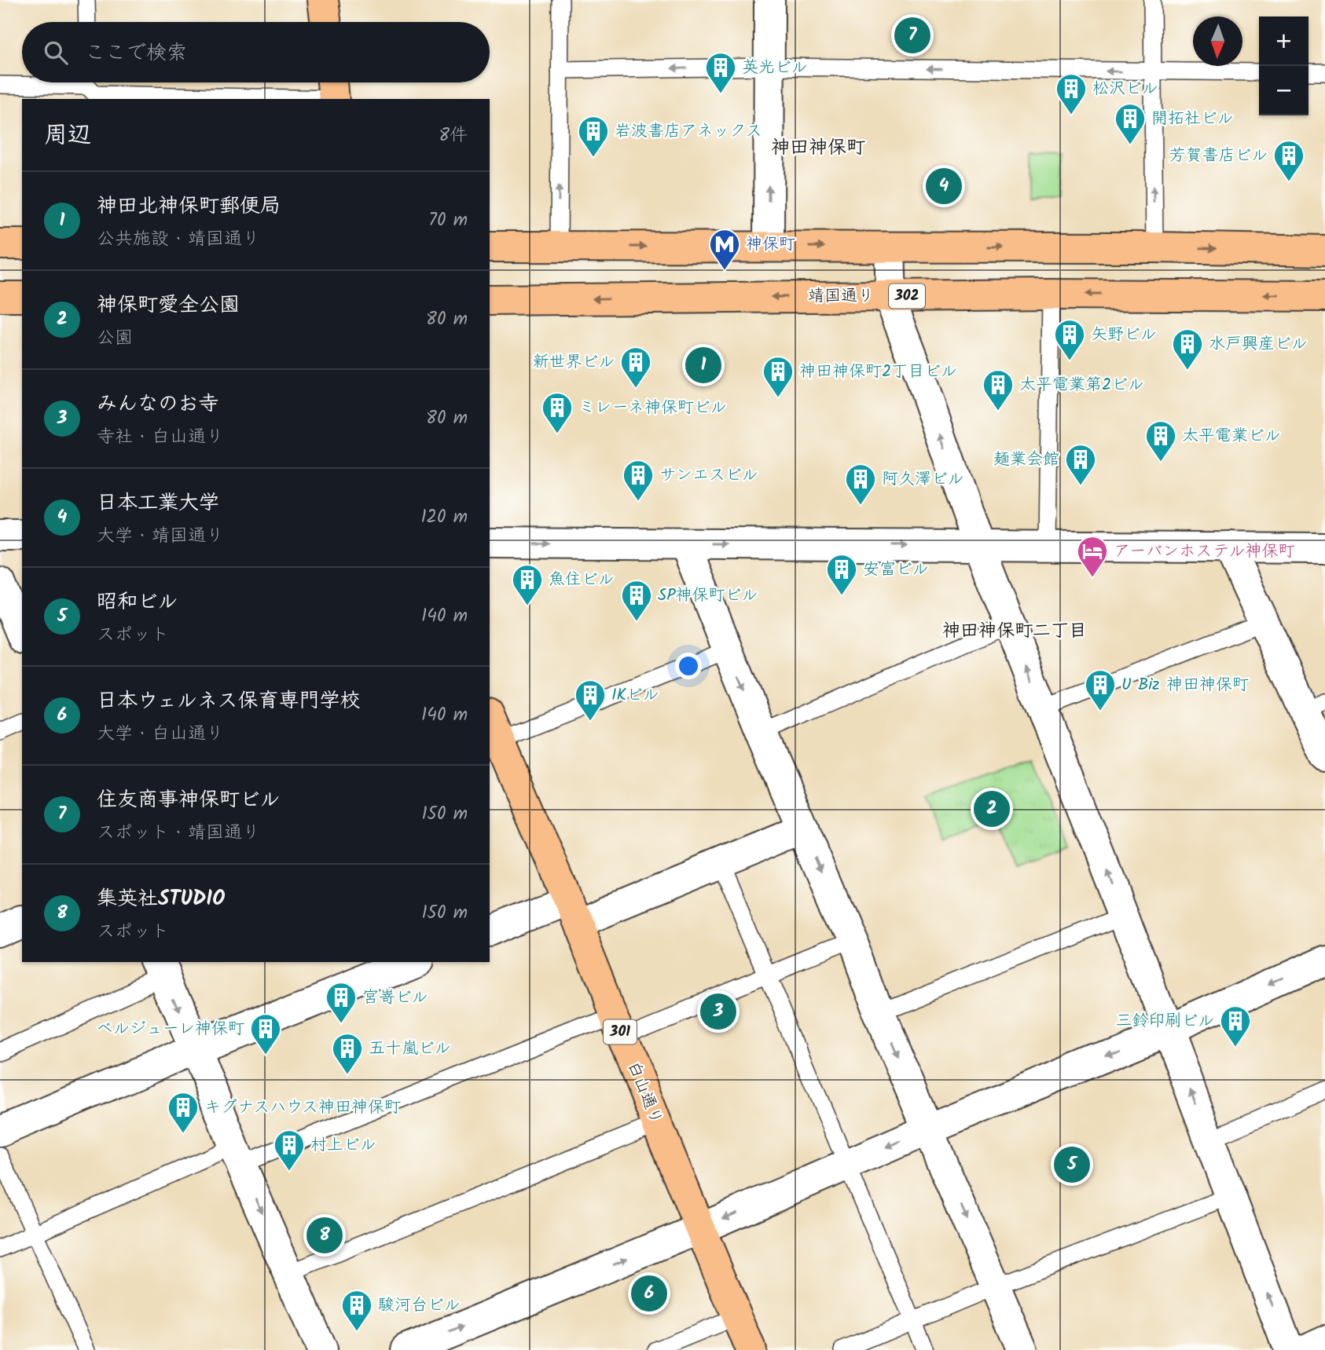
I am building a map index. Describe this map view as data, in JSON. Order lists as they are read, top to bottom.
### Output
{
  "streets": {
    "main road": [
      "靖国通り",
      "302",
      "301",
      "白山通り"
    ]
  },
  "districts": ["神田神保町", "神田神保町二丁目"],
  "places": {
    "building": [
      "英光ビル",
      "松沢ビル",
      "開拓社ビル",
      "岩波書店アネックス",
      "芳賀書店ビル",
      "矢野ビル",
      "水戸興産ビル",
      "新世界ビル",
      "神田神保町2丁目ビル",
      "太平電業第2ビル",
      "ミレーネ神保町ビル",
      "太平電業ビル",
      "麺業会館",
      "サンエスビル",
      "阿久澤ビル",
      "安富ビル",
      "魚住ビル",
      "SP神保町ビル",
      "U Biz 神田神保町",
      "IKビル",
      "宮嵜ビル",
      "三鈴印刷ビル",
      "ベルジューレ神保町",
      "五十嵐ビル",
      "キグナスハウス神田神保町",
      "村上ビル",
      "駿河台ビル"
    ],
    "metro station": ["神保町"],
    "hotel": ["アーバンホステル神保町"]
  },
  "north": "bottom",
  "page": {
    "pins": [
      "7",
      "4",
      "1",
      "2",
      "3",
      "5",
      "8",
      "6"
    ],
    "map_buttons": ["+", "−"],
    "search": "ここで検索",
    "heading": ["周辺", "8件"],
    "list": [
      {
        "mark": "1",
        "name": "神田北神保町郵便局",
        "note": "公共施設 · 靖国通り",
        "value": "70 m"
      },
      {
        "mark": "2",
        "name": "神保町愛全公園",
        "note": "公園",
        "value": "80 m"
      },
      {
        "mark": "3",
        "name": "みんなのお寺",
        "note": "寺社 · 白山通り",
        "value": "80 m"
      },
      {
        "mark": "4",
        "name": "日本工業大学",
        "note": "大学 · 靖国通り",
        "value": "120 m"
      },
      {
        "mark": "5",
        "name": "昭和ビル",
        "note": "スポット",
        "value": "140 m"
      },
      {
        "mark": "6",
        "name": "日本ウェルネス保育専門学校",
        "note": "大学 · 白山通り",
        "value": "140 m"
      },
      {
        "mark": "7",
        "name": "住友商事神保町ビル",
        "note": "スポット · 靖国通り",
        "value": "150 m"
      },
      {
        "mark": "8",
        "name": "集英社STUDIO",
        "note": "スポット",
        "value": "150 m"
      }
    ]
  }
}
